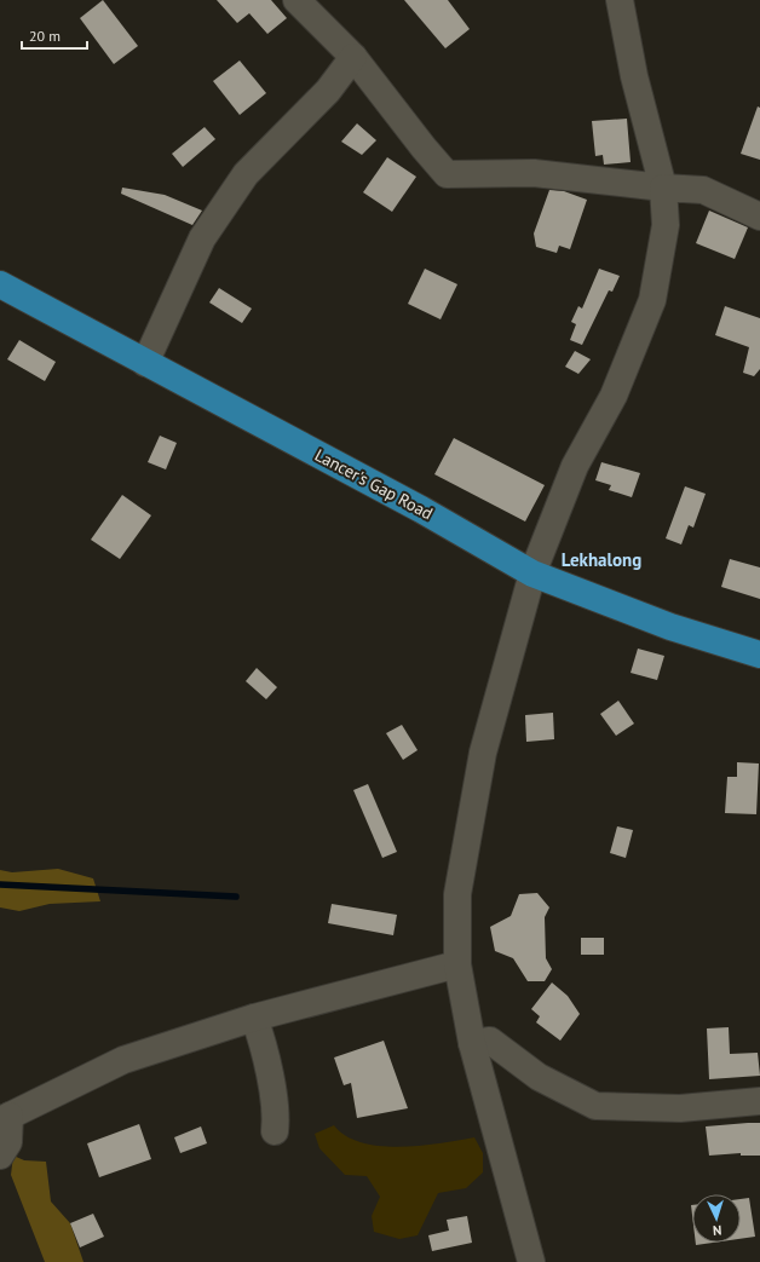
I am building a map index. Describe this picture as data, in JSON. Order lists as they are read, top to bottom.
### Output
{
  "streets": {
    "main road": ["Lancer's Gap Road"]
  },
  "districts": ["Lekhalong"],
  "scale_bar": "20 m",
  "north": "bottom"
}
